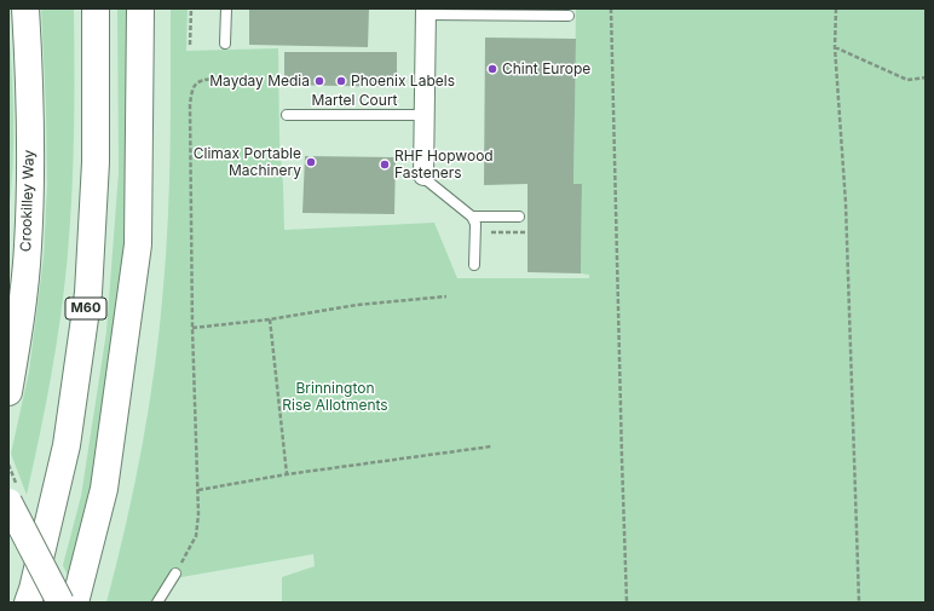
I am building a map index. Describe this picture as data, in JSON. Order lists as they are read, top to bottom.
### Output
{
  "streets": {
    "main road": ["Crookilley Way", "M60"],
    "lane": ["Martel Court"]
  },
  "parks": ["Brinnington Rise Allotments"],
  "places": [
    "Chint Europe",
    "Mayday Media",
    "Phoenix Labels",
    "Climax Portable Machinery",
    "RHF Hopwood Fasteners"
  ]
}
